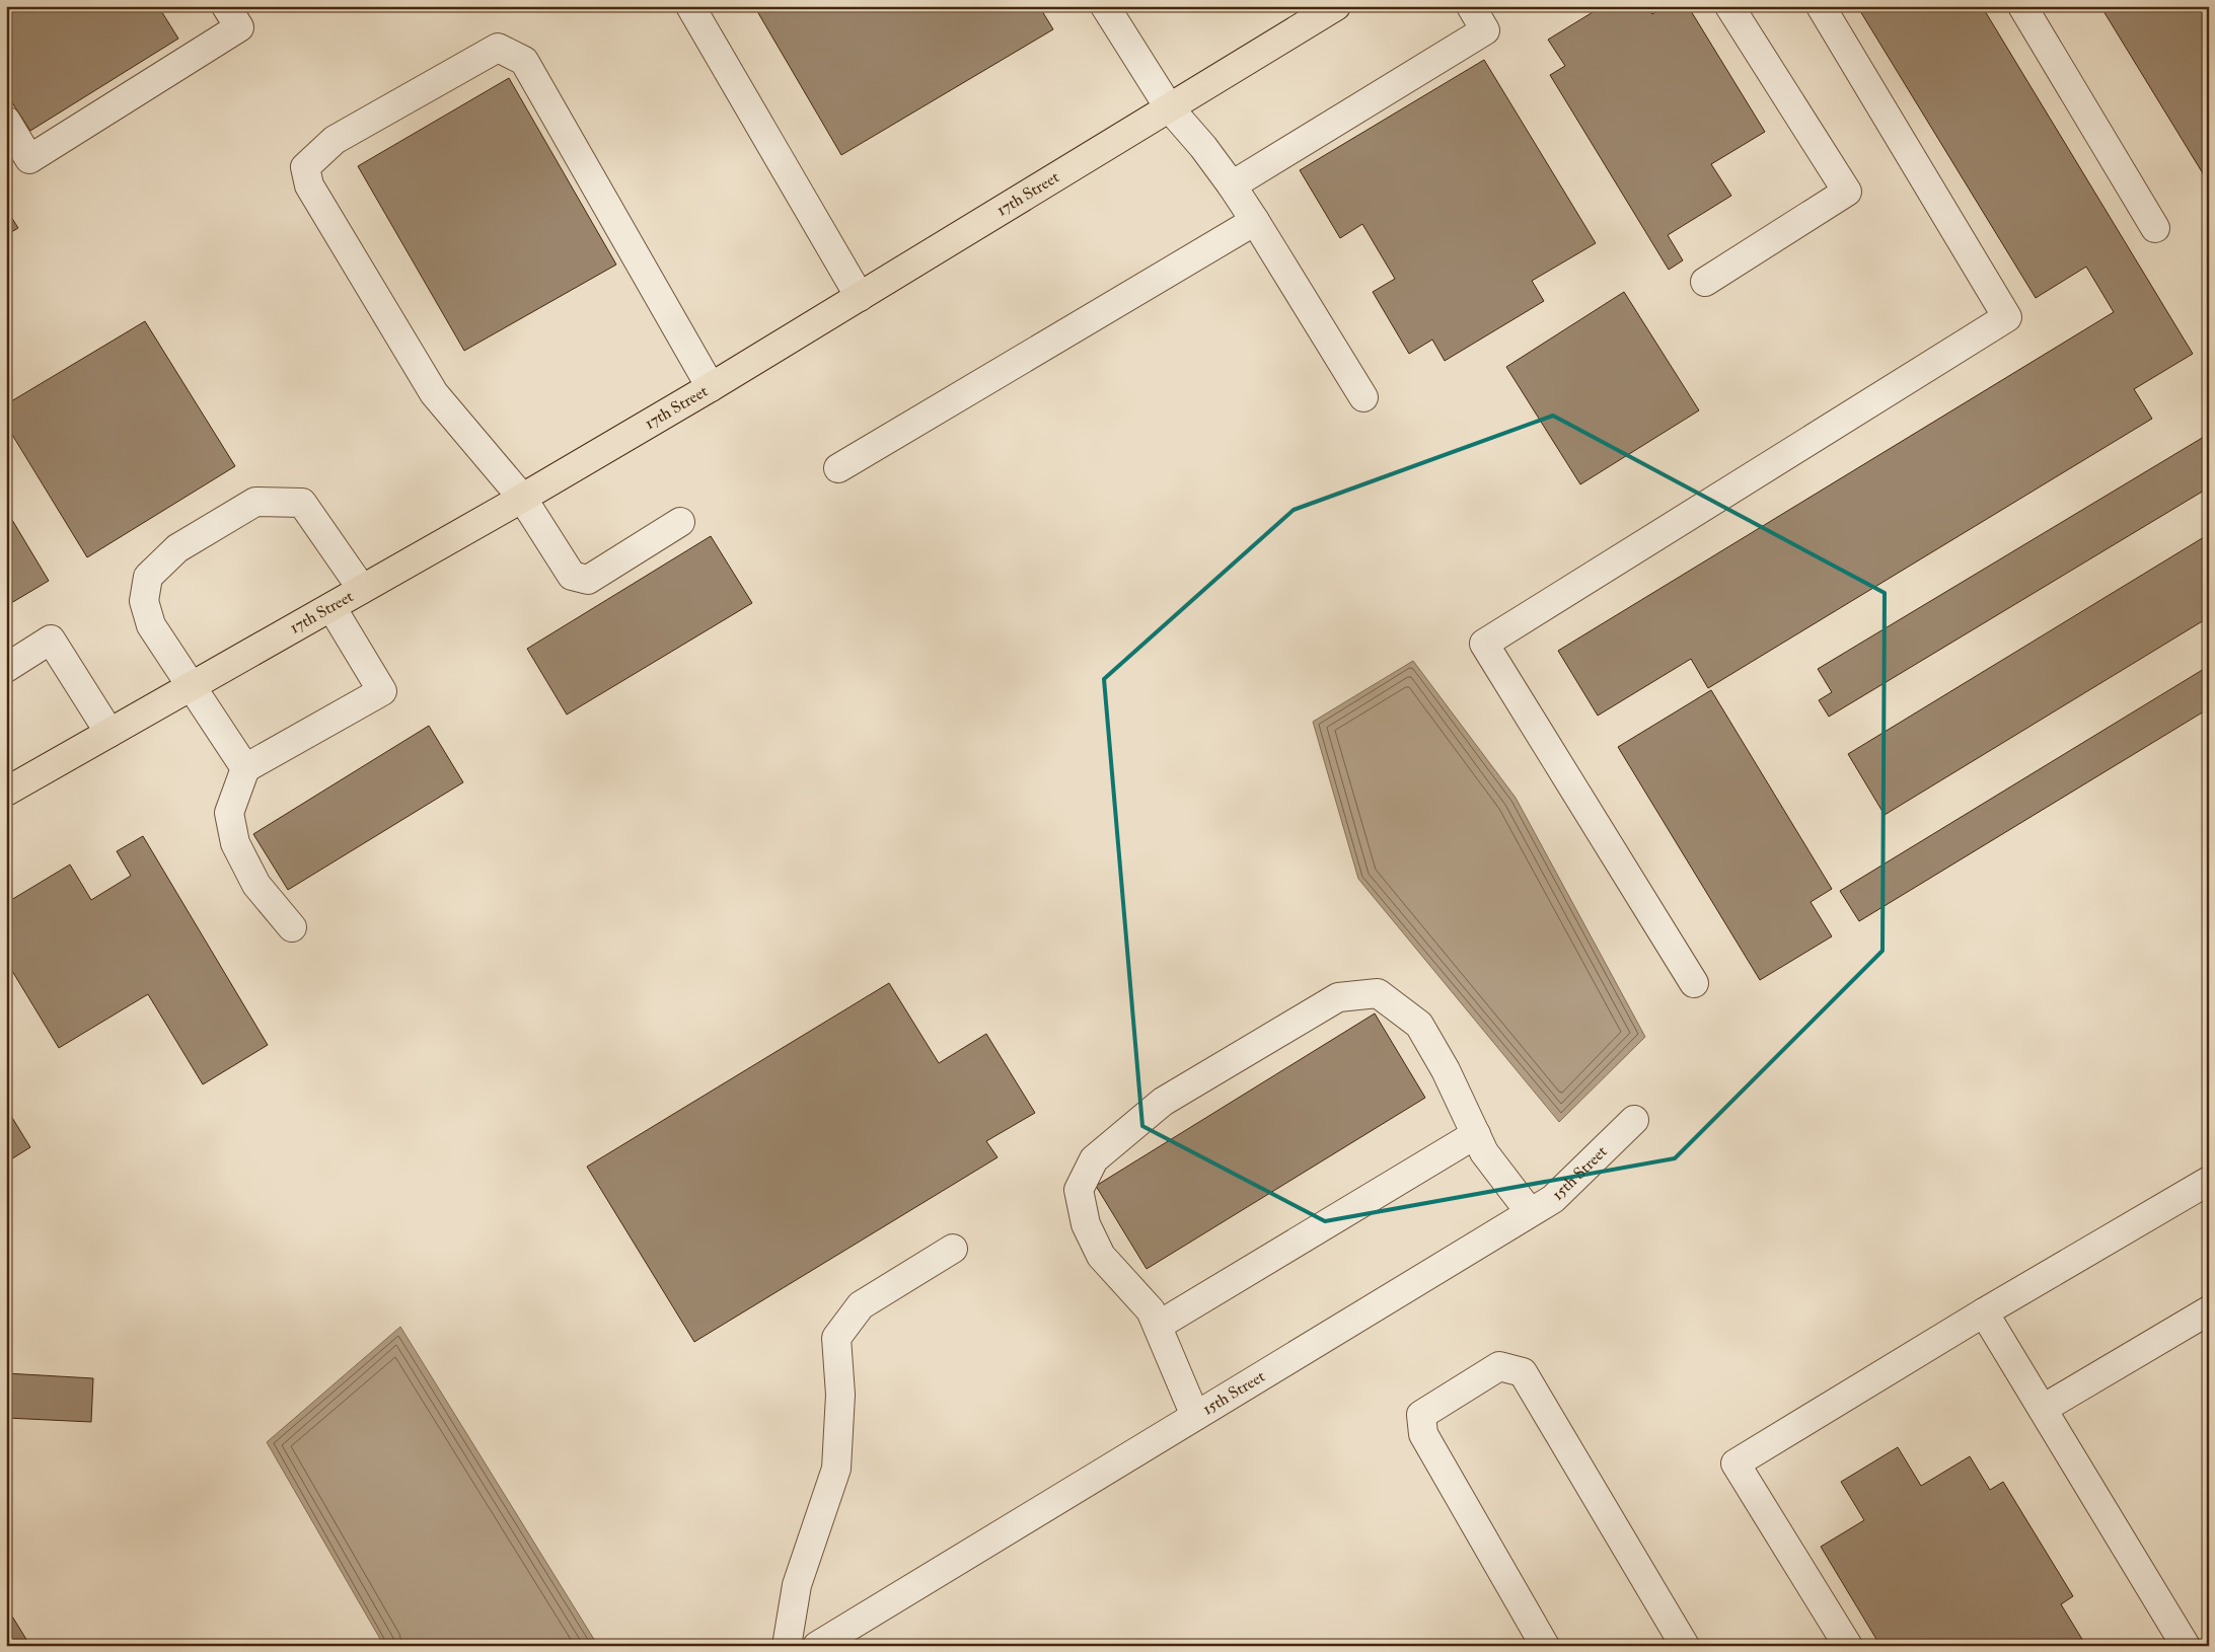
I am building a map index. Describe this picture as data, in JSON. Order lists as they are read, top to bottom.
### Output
{
  "streets": {
    "main road": ["17th Street"],
    "street": ["15th Street"]
  }
}
